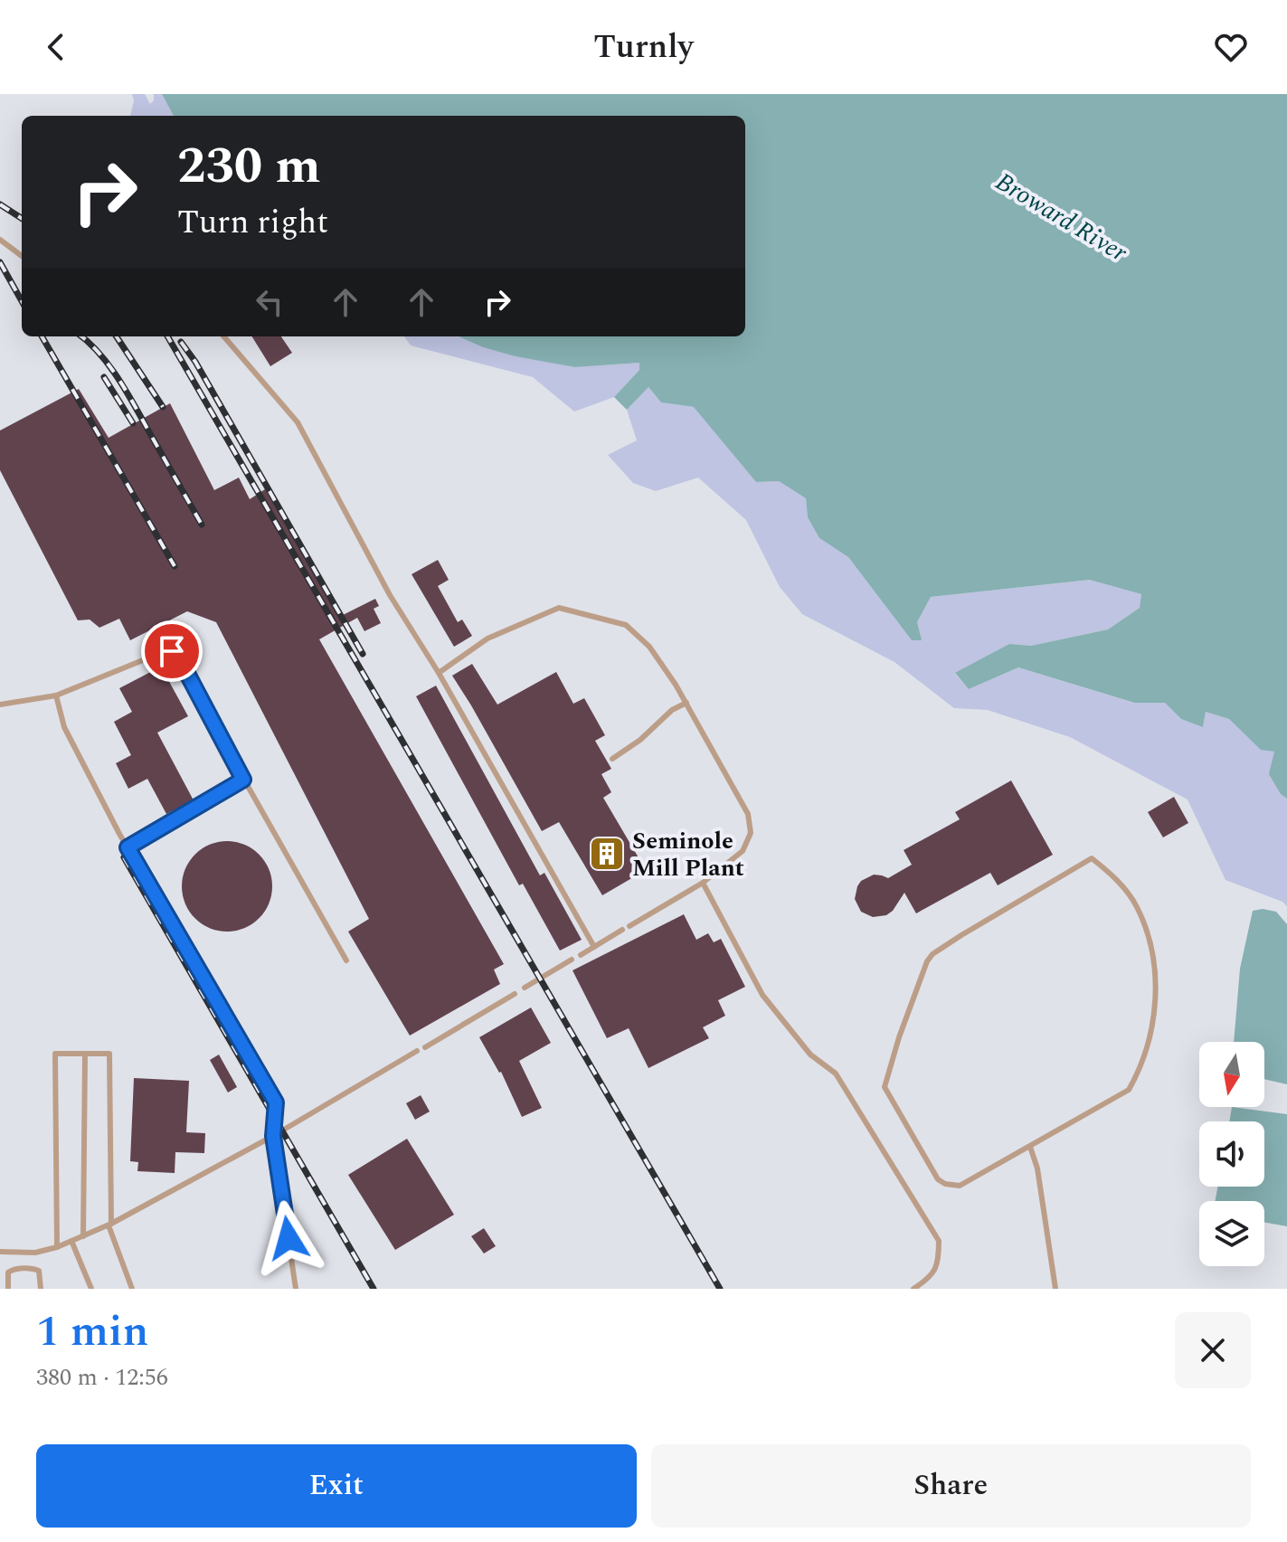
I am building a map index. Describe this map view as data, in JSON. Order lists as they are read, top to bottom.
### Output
{
  "water": ["Broward River"],
  "places": {
    "building": ["Seminole Mill Plant"]
  },
  "north": "bottom",
  "page": {
    "header": "Turnly",
    "turn": ["230 m", "Turn right"],
    "heading": ["1 min", "380 m · 12:56"],
    "buttons": ["Exit", "Share"]
  }
}
